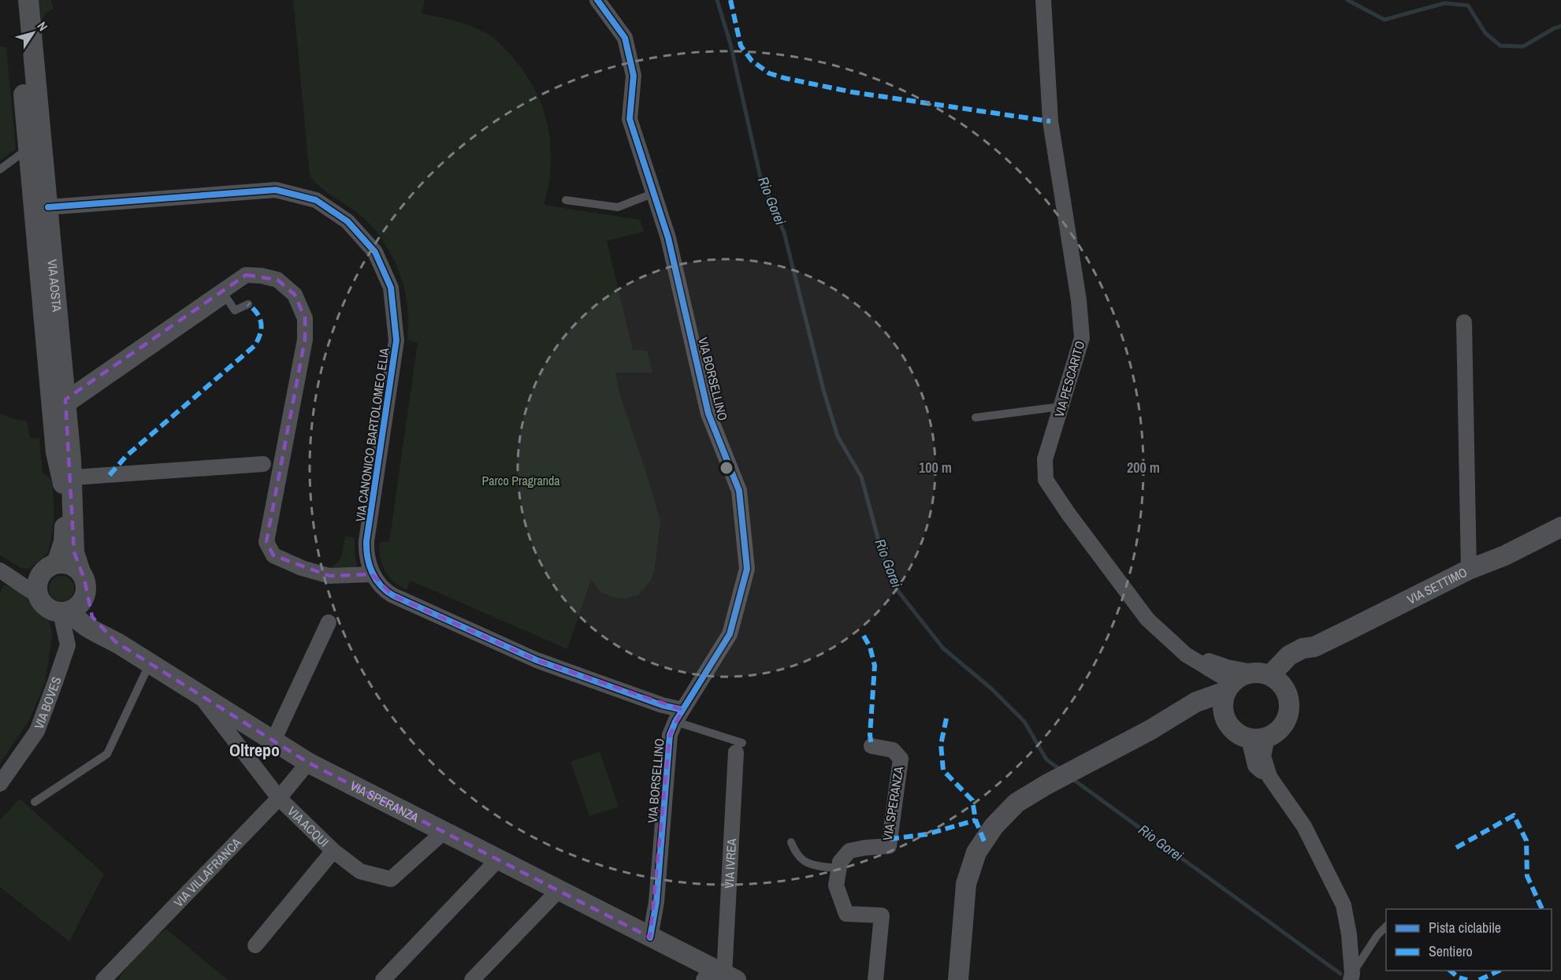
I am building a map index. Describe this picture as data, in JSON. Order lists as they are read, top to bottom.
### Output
{
  "streets": {
    "street": [
      "VIA AOSTA",
      "VIA BORSELLINO",
      "VIA PESCARITO",
      "VIA CANONICO BARTOLOMEO ELIA",
      "VIA SETTIMO",
      "VIA BOVES",
      "VIA SPERANZA",
      "VIA ACQUI",
      "VIA IVREA",
      "VIA VILLAFRANCA"
    ]
  },
  "crossings": [
    ["VIA AOSTA", "VIA CANONICO BARTOLOMEO ELIA"],
    ["VIA AOSTA", "VIA BOVES"],
    ["VIA AOSTA", "VIA SPERANZA"],
    ["VIA BORSELLINO", "VIA SPERANZA"],
    ["VIA PESCARITO", "VIA SETTIMO"],
    ["VIA BOVES", "VIA SPERANZA"],
    ["VIA SPERANZA", "VIA ACQUI"],
    ["VIA SPERANZA", "VIA IVREA"],
    ["VIA SPERANZA", "VIA VILLAFRANCA"],
    ["VIA ACQUI", "VIA VILLAFRANCA"]
  ],
  "districts": ["Oltrepo"],
  "water": ["Rio Gorei"],
  "parks": ["Parco Pragranda"],
  "legend": ["Pista ciclabile", "Sentiero"],
  "north": "top right",
  "rings": ["100 m", "200 m"]
}
